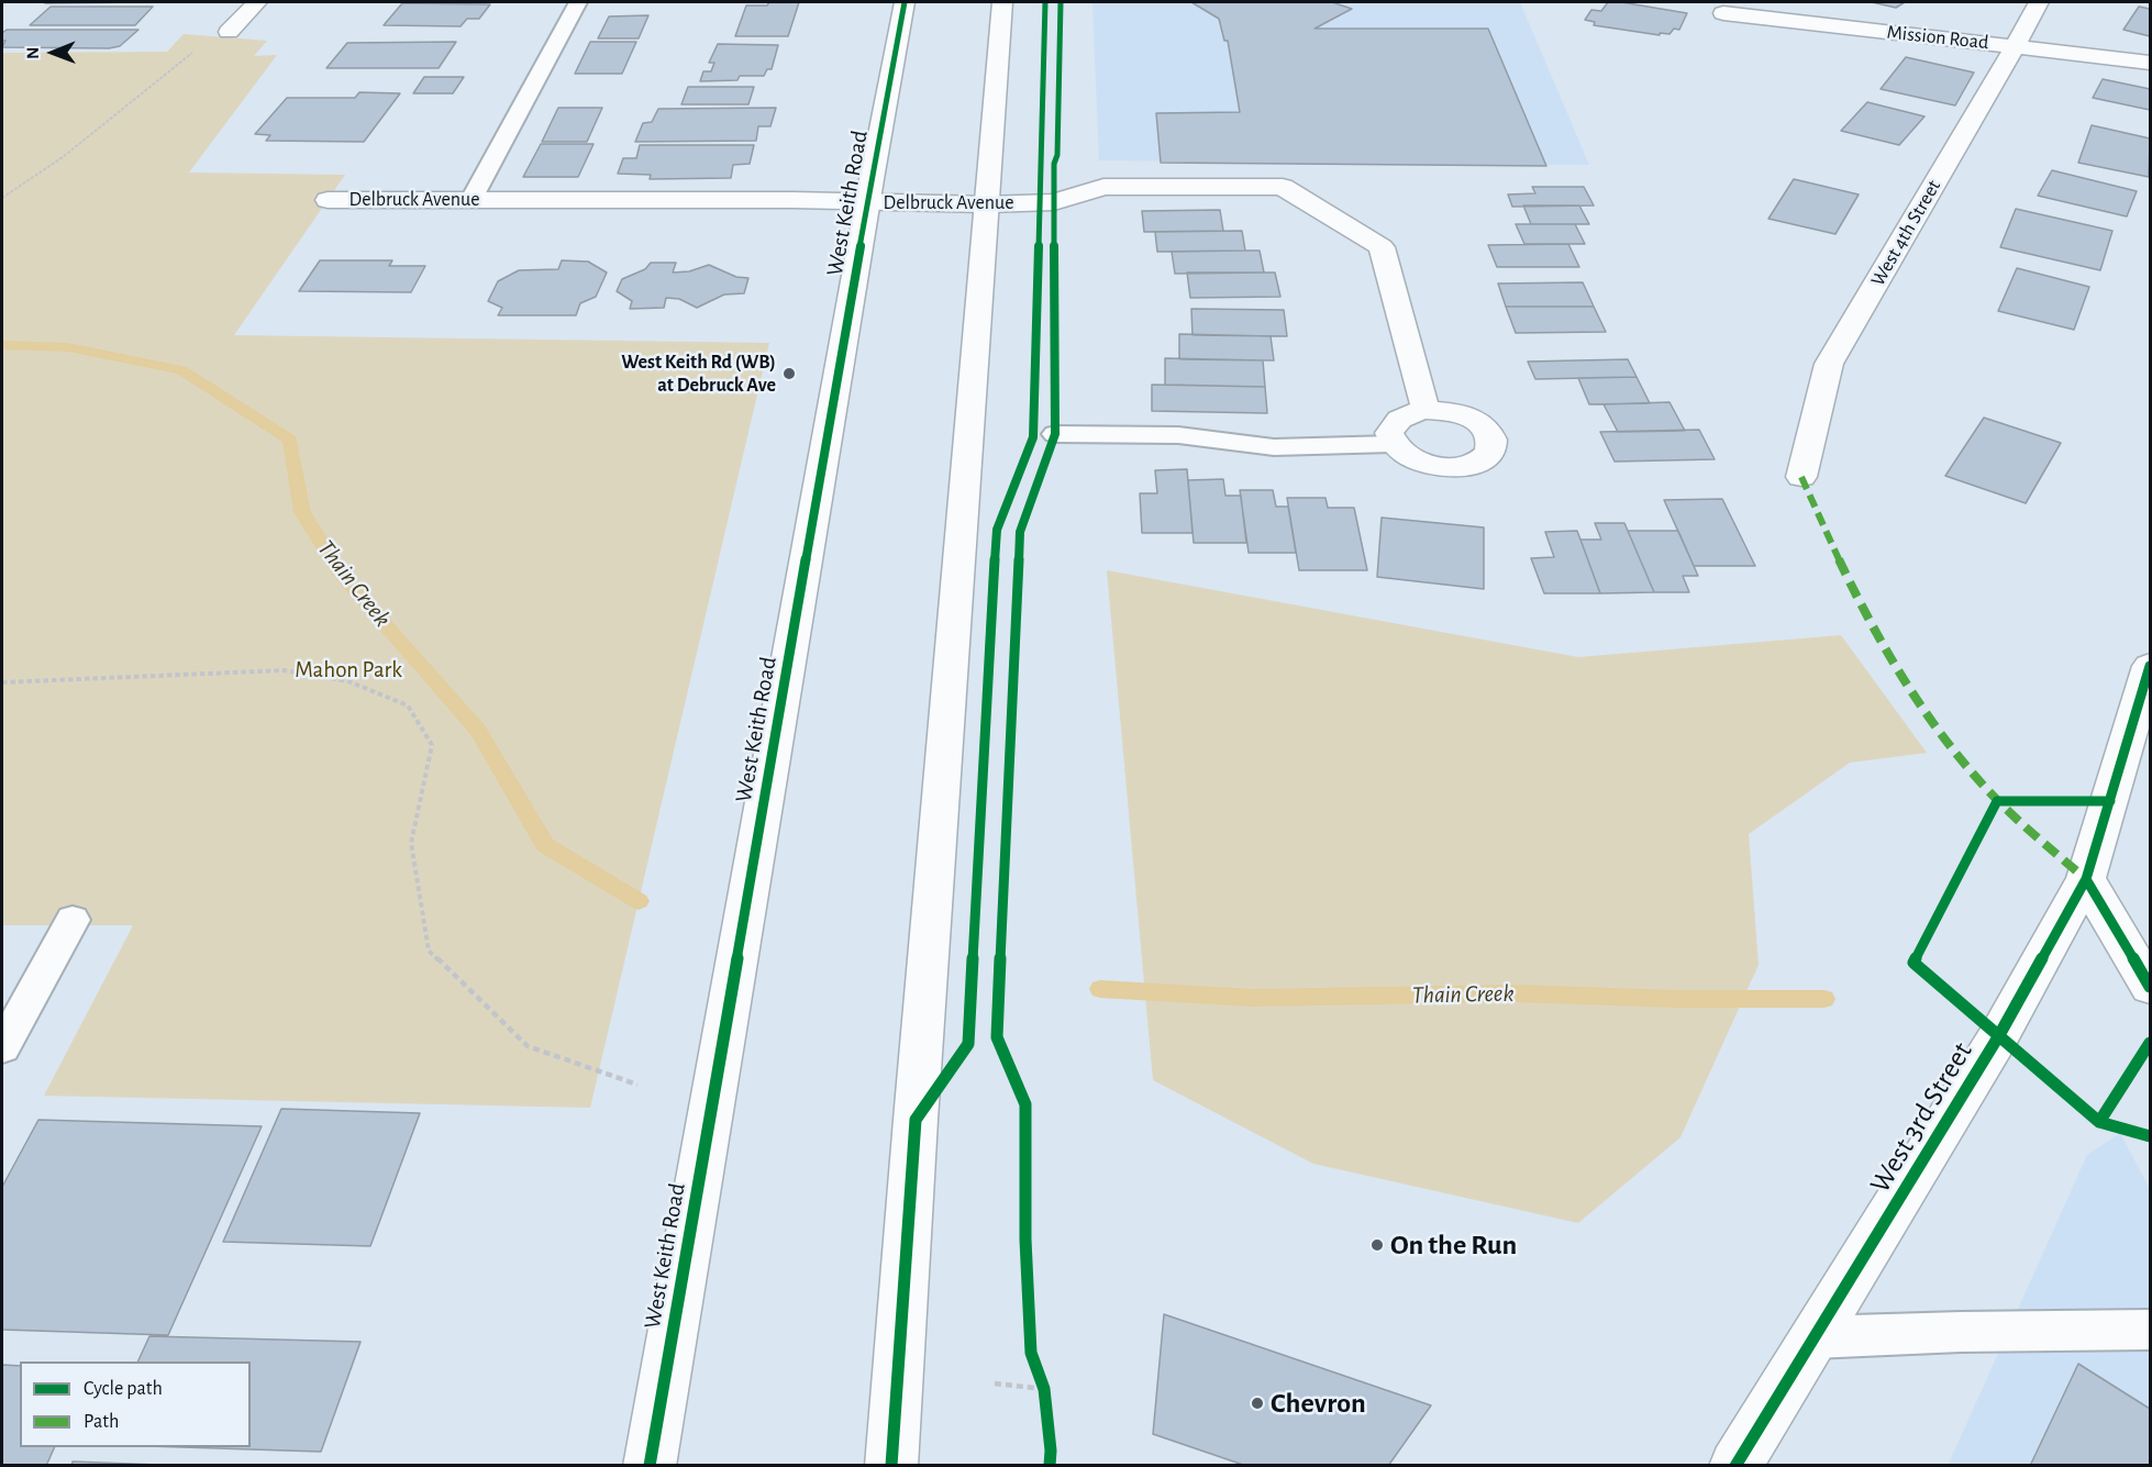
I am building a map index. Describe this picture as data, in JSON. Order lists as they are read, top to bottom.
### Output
{
  "streets": {
    "main road": [
      "Mission Road",
      "Delbruck Avenue",
      "West Keith Road",
      "West 4th Street",
      "West 3rd Street"
    ]
  },
  "crossings": [
    ["Mission Road", "West 4th Street"],
    ["Delbruck Avenue", "West Keith Road"]
  ],
  "water": ["Thain Creek"],
  "parks": ["Mahon Park"],
  "places": ["West Keith Rd (WB) at Debruck Ave", "On the Run", "Chevron"],
  "legend": ["Cycle path", "Path"],
  "north": "left"
}
